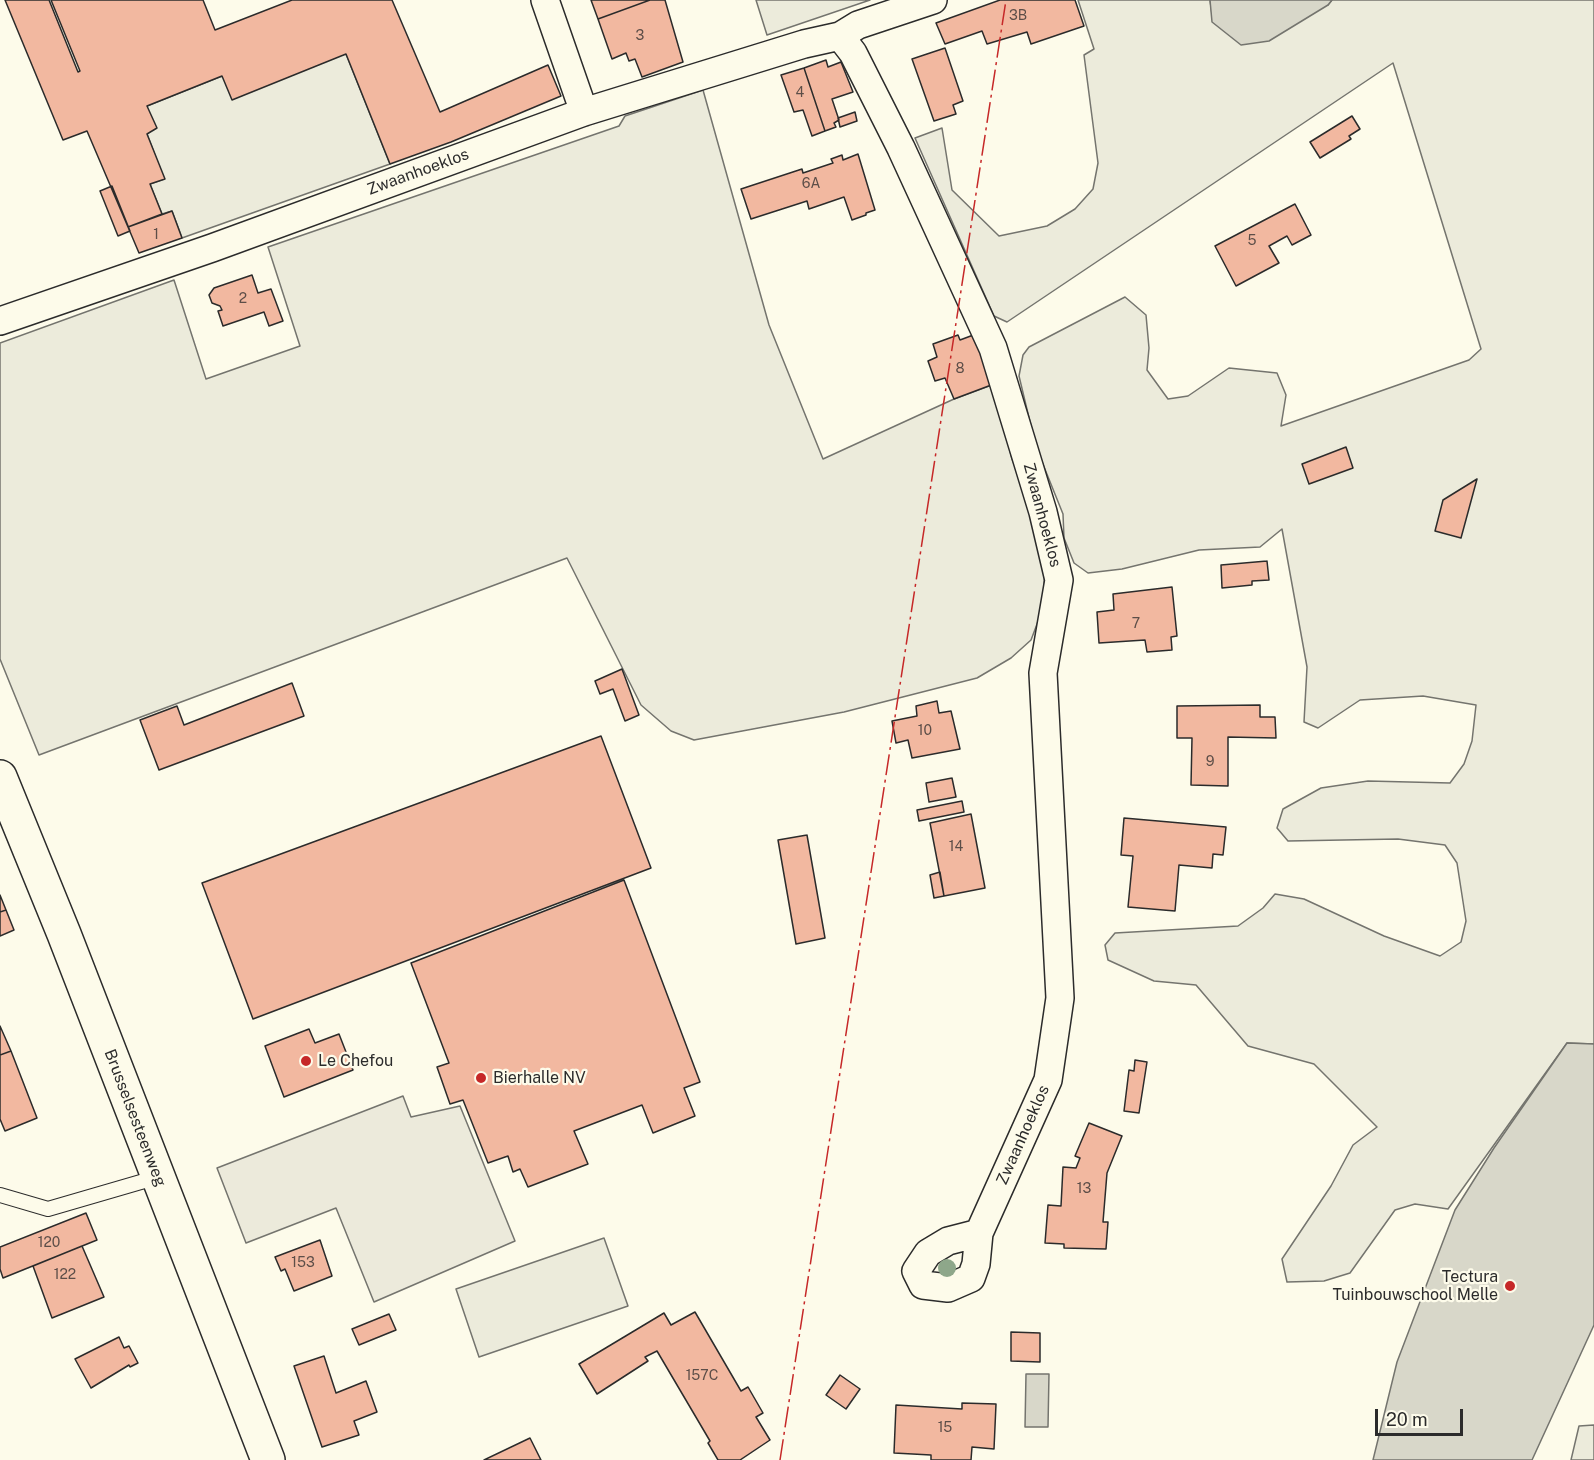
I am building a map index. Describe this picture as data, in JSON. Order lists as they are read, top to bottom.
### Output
{
  "streets": {
    "main road": ["Brusselsesteenweg"],
    "street": ["Zwaanhoeklos"]
  },
  "places": ["Le Chefou", "Bierhalle NV", "Tectura Tuinbouwschool Melle"],
  "house_numbers": [
    "3B",
    "3",
    "4",
    "6A",
    "1",
    "5",
    "2",
    "8",
    "7",
    "10",
    "9",
    "14",
    "13",
    "120",
    "153",
    "122",
    "157C",
    "15"
  ],
  "scale_bar": "20 m"
}
